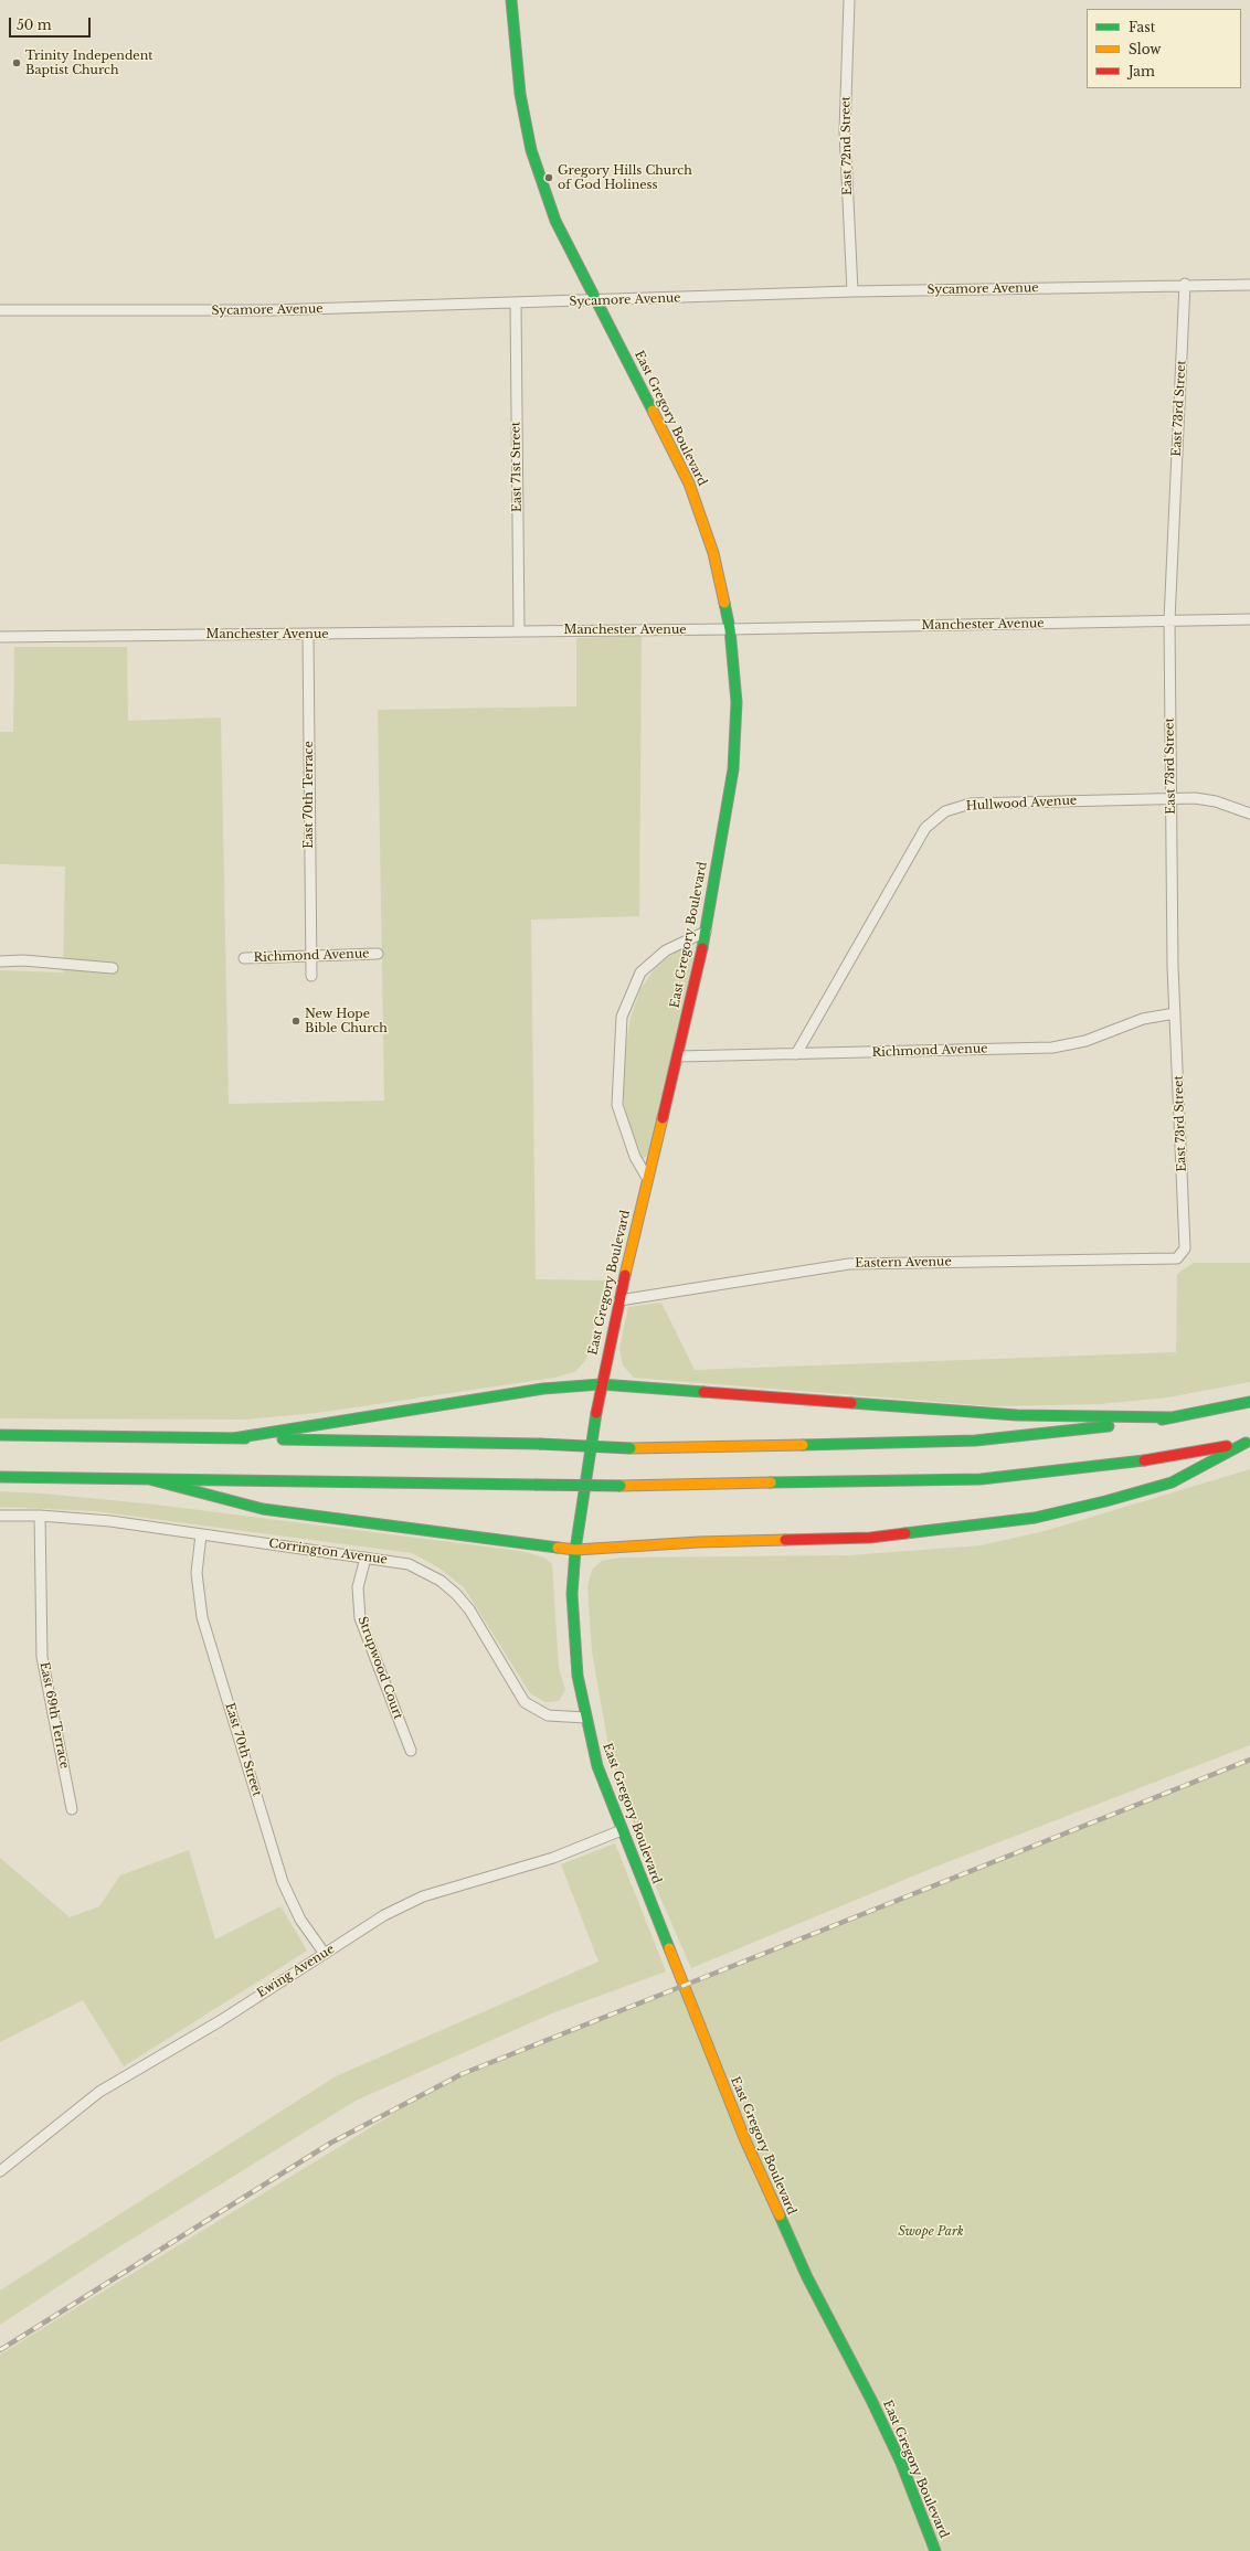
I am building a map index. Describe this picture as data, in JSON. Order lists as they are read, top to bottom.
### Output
{
  "streets": {
    "main road": ["East Gregory Boulevard"],
    "street": [
      "East 72nd Street",
      "Sycamore Avenue",
      "East 73rd Street",
      "East 71st Street",
      "Manchester Avenue",
      "East 70th Terrace",
      "Hullwood Avenue",
      "Richmond Avenue",
      "Eastern Avenue",
      "Corrington Avenue",
      "Strupwood Court",
      "East 69th Terrace",
      "East 70th Street",
      "Ewing Avenue"
    ]
  },
  "crossings": [
    ["East 72nd Street", "Sycamore Avenue"],
    ["Sycamore Avenue", "East 73rd Street"],
    ["Sycamore Avenue", "East Gregory Boulevard"],
    ["Sycamore Avenue", "East 71st Street"],
    ["East 73rd Street", "Manchester Avenue"],
    ["East 73rd Street", "Hullwood Avenue"],
    ["East 73rd Street", "Richmond Avenue"],
    ["East 73rd Street", "Eastern Avenue"],
    ["East Gregory Boulevard", "Manchester Avenue"],
    ["East Gregory Boulevard", "Richmond Avenue"],
    ["East Gregory Boulevard", "Eastern Avenue"],
    ["East Gregory Boulevard", "Corrington Avenue"],
    ["East Gregory Boulevard", "Ewing Avenue"],
    ["East 71st Street", "Manchester Avenue"],
    ["Manchester Avenue", "East 70th Terrace"],
    ["East 70th Terrace", "Richmond Avenue"],
    ["Hullwood Avenue", "Richmond Avenue"],
    ["Corrington Avenue", "Strupwood Court"],
    ["Corrington Avenue", "East 69th Terrace"],
    ["Corrington Avenue", "East 70th Street"],
    ["East 70th Street", "Ewing Avenue"]
  ],
  "parks": ["Swope Park"],
  "places": ["Trinity Independent Baptist Church", "Gregory Hills Church of God Holiness", "New Hope Bible Church"],
  "legend": ["Fast", "Slow", "Jam"],
  "scale_bar": "50 m"
}
